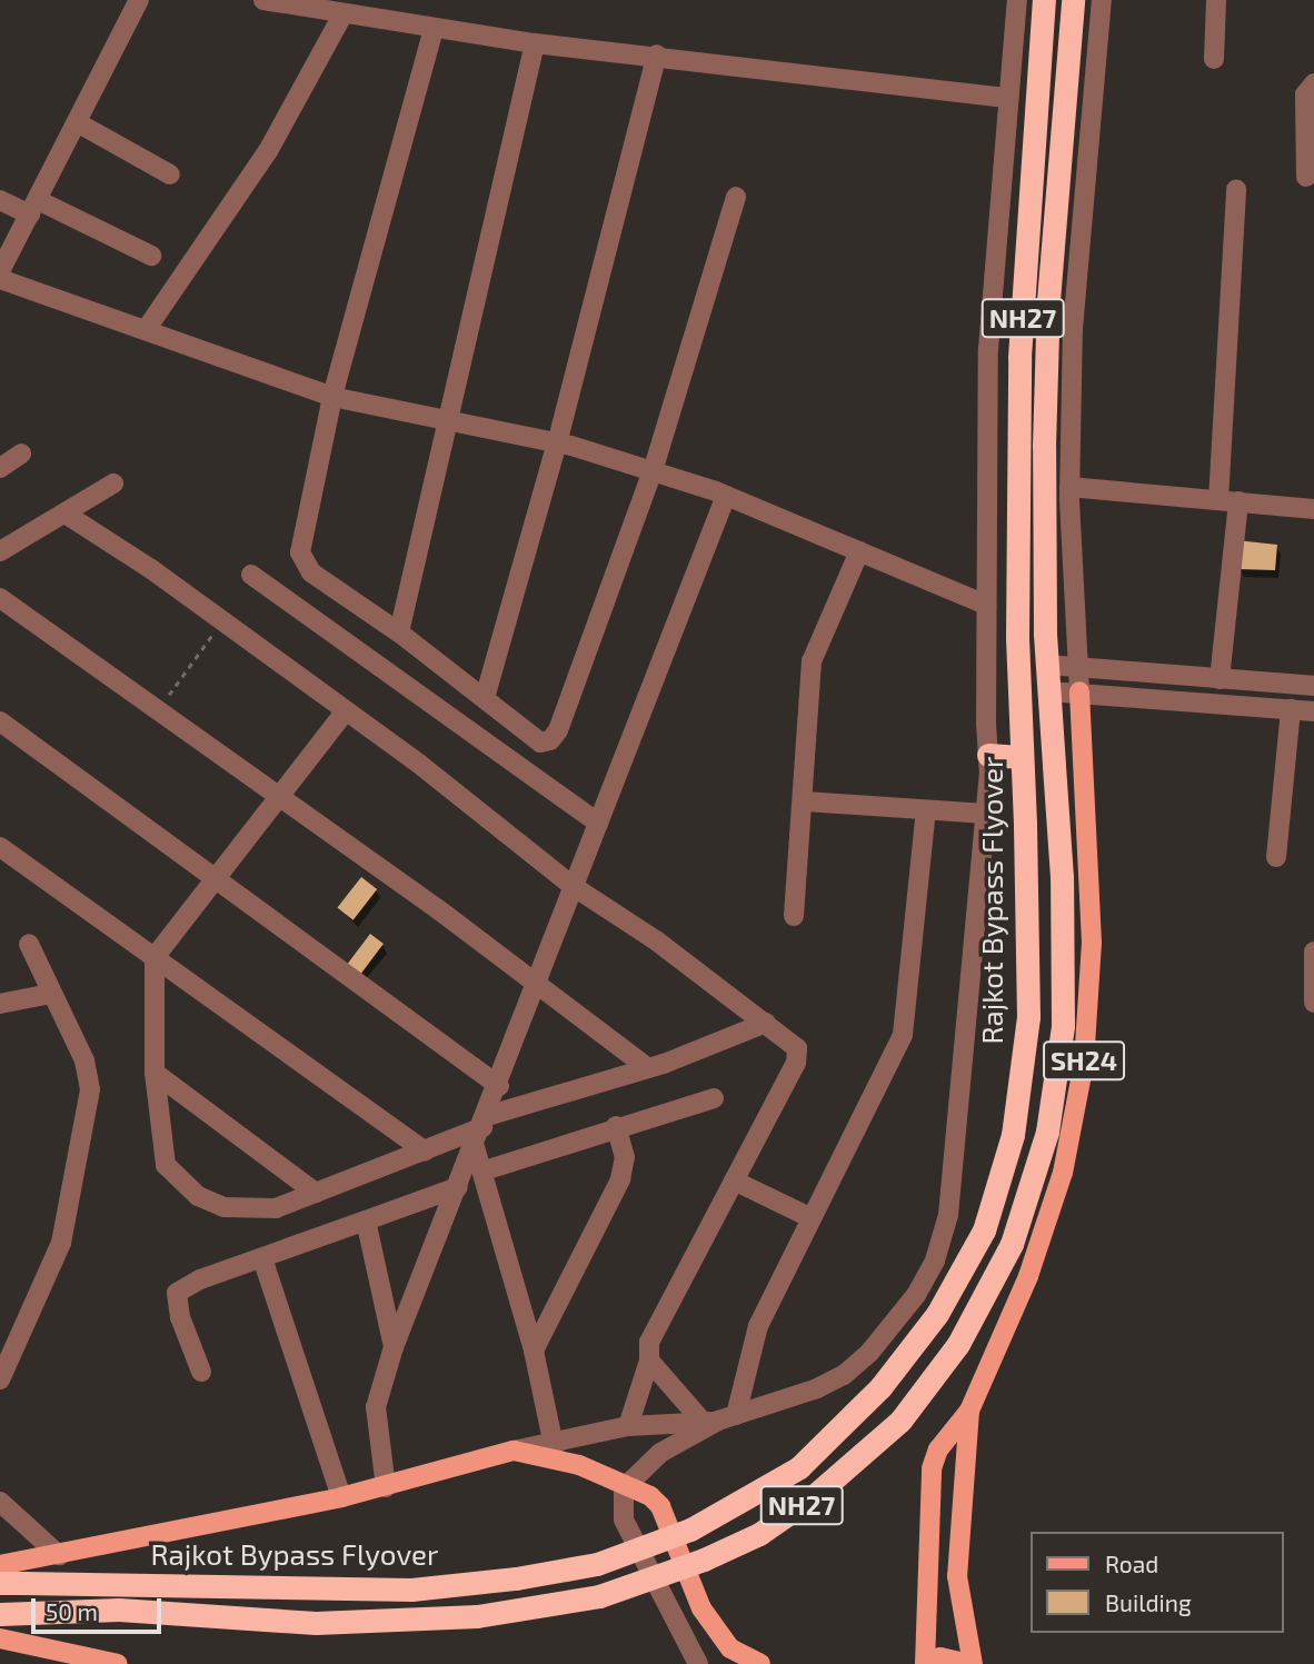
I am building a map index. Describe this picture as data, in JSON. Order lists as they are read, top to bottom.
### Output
{
  "streets": {
    "highway": ["NH27", "Rajkot Bypass Flyover"],
    "main road": ["SH24"]
  },
  "crossings": [
    ["NH27", "Rajkot Bypass Flyover"]
  ],
  "legend": ["Road", "Building"],
  "scale_bar": "50 m"
}
